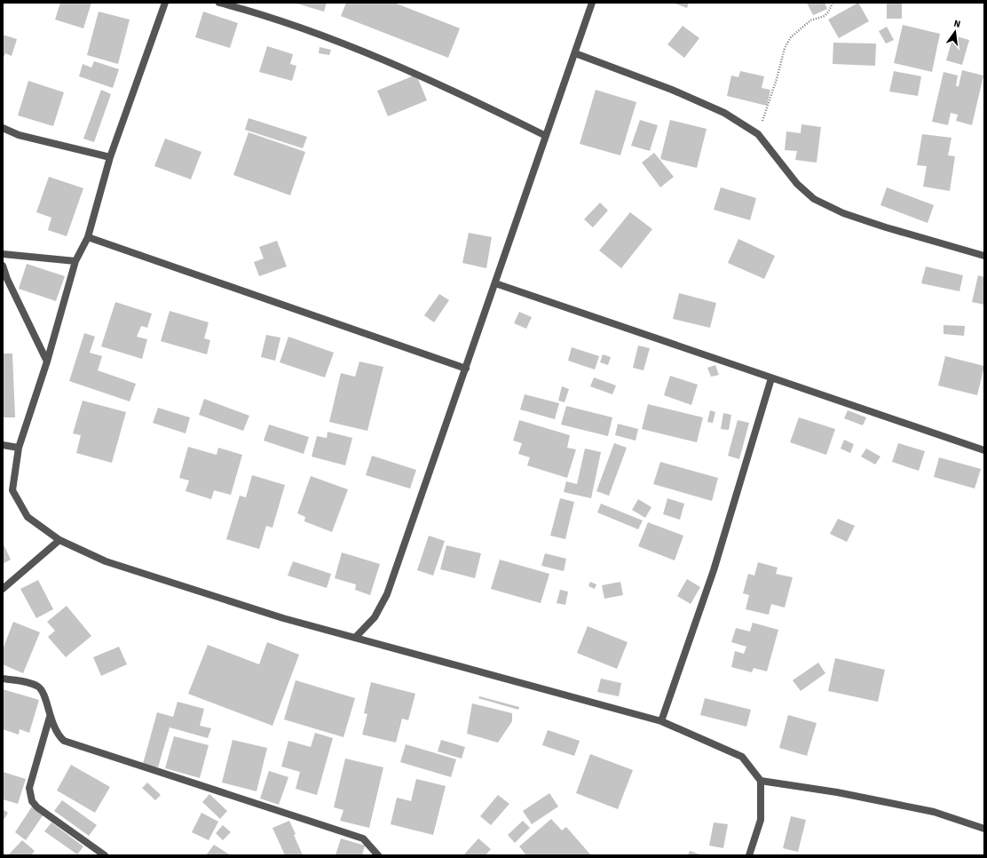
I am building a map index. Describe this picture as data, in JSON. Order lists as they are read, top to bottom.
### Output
{
  "north": "top"
}
